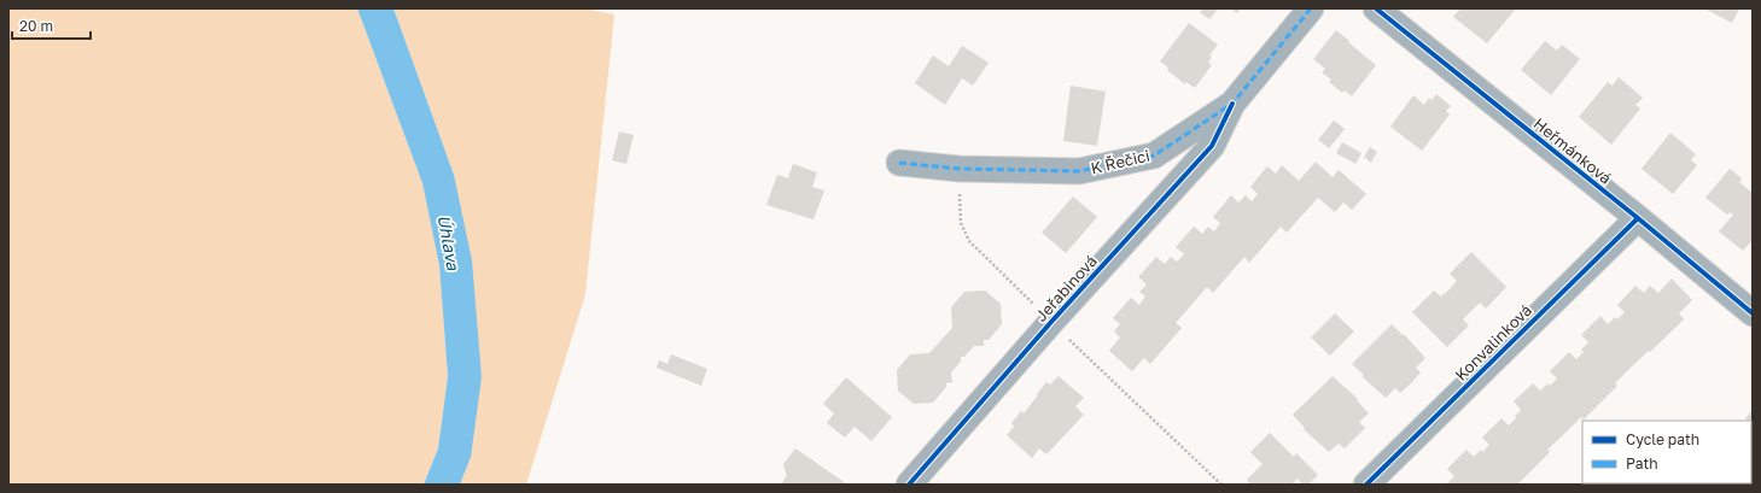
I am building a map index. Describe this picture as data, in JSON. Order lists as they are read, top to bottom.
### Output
{
  "streets": {
    "street": [
      "Heřmánková",
      "K Řečici",
      "Jeřabinová",
      "Konvalinková"
    ]
  },
  "crossings": [
    ["Heřmánková", "Konvalinková"],
    ["K Řečici", "Jeřabinová"]
  ],
  "water": ["Úhlava"],
  "legend": ["Cycle path", "Path"],
  "scale_bar": "20 m"
}
